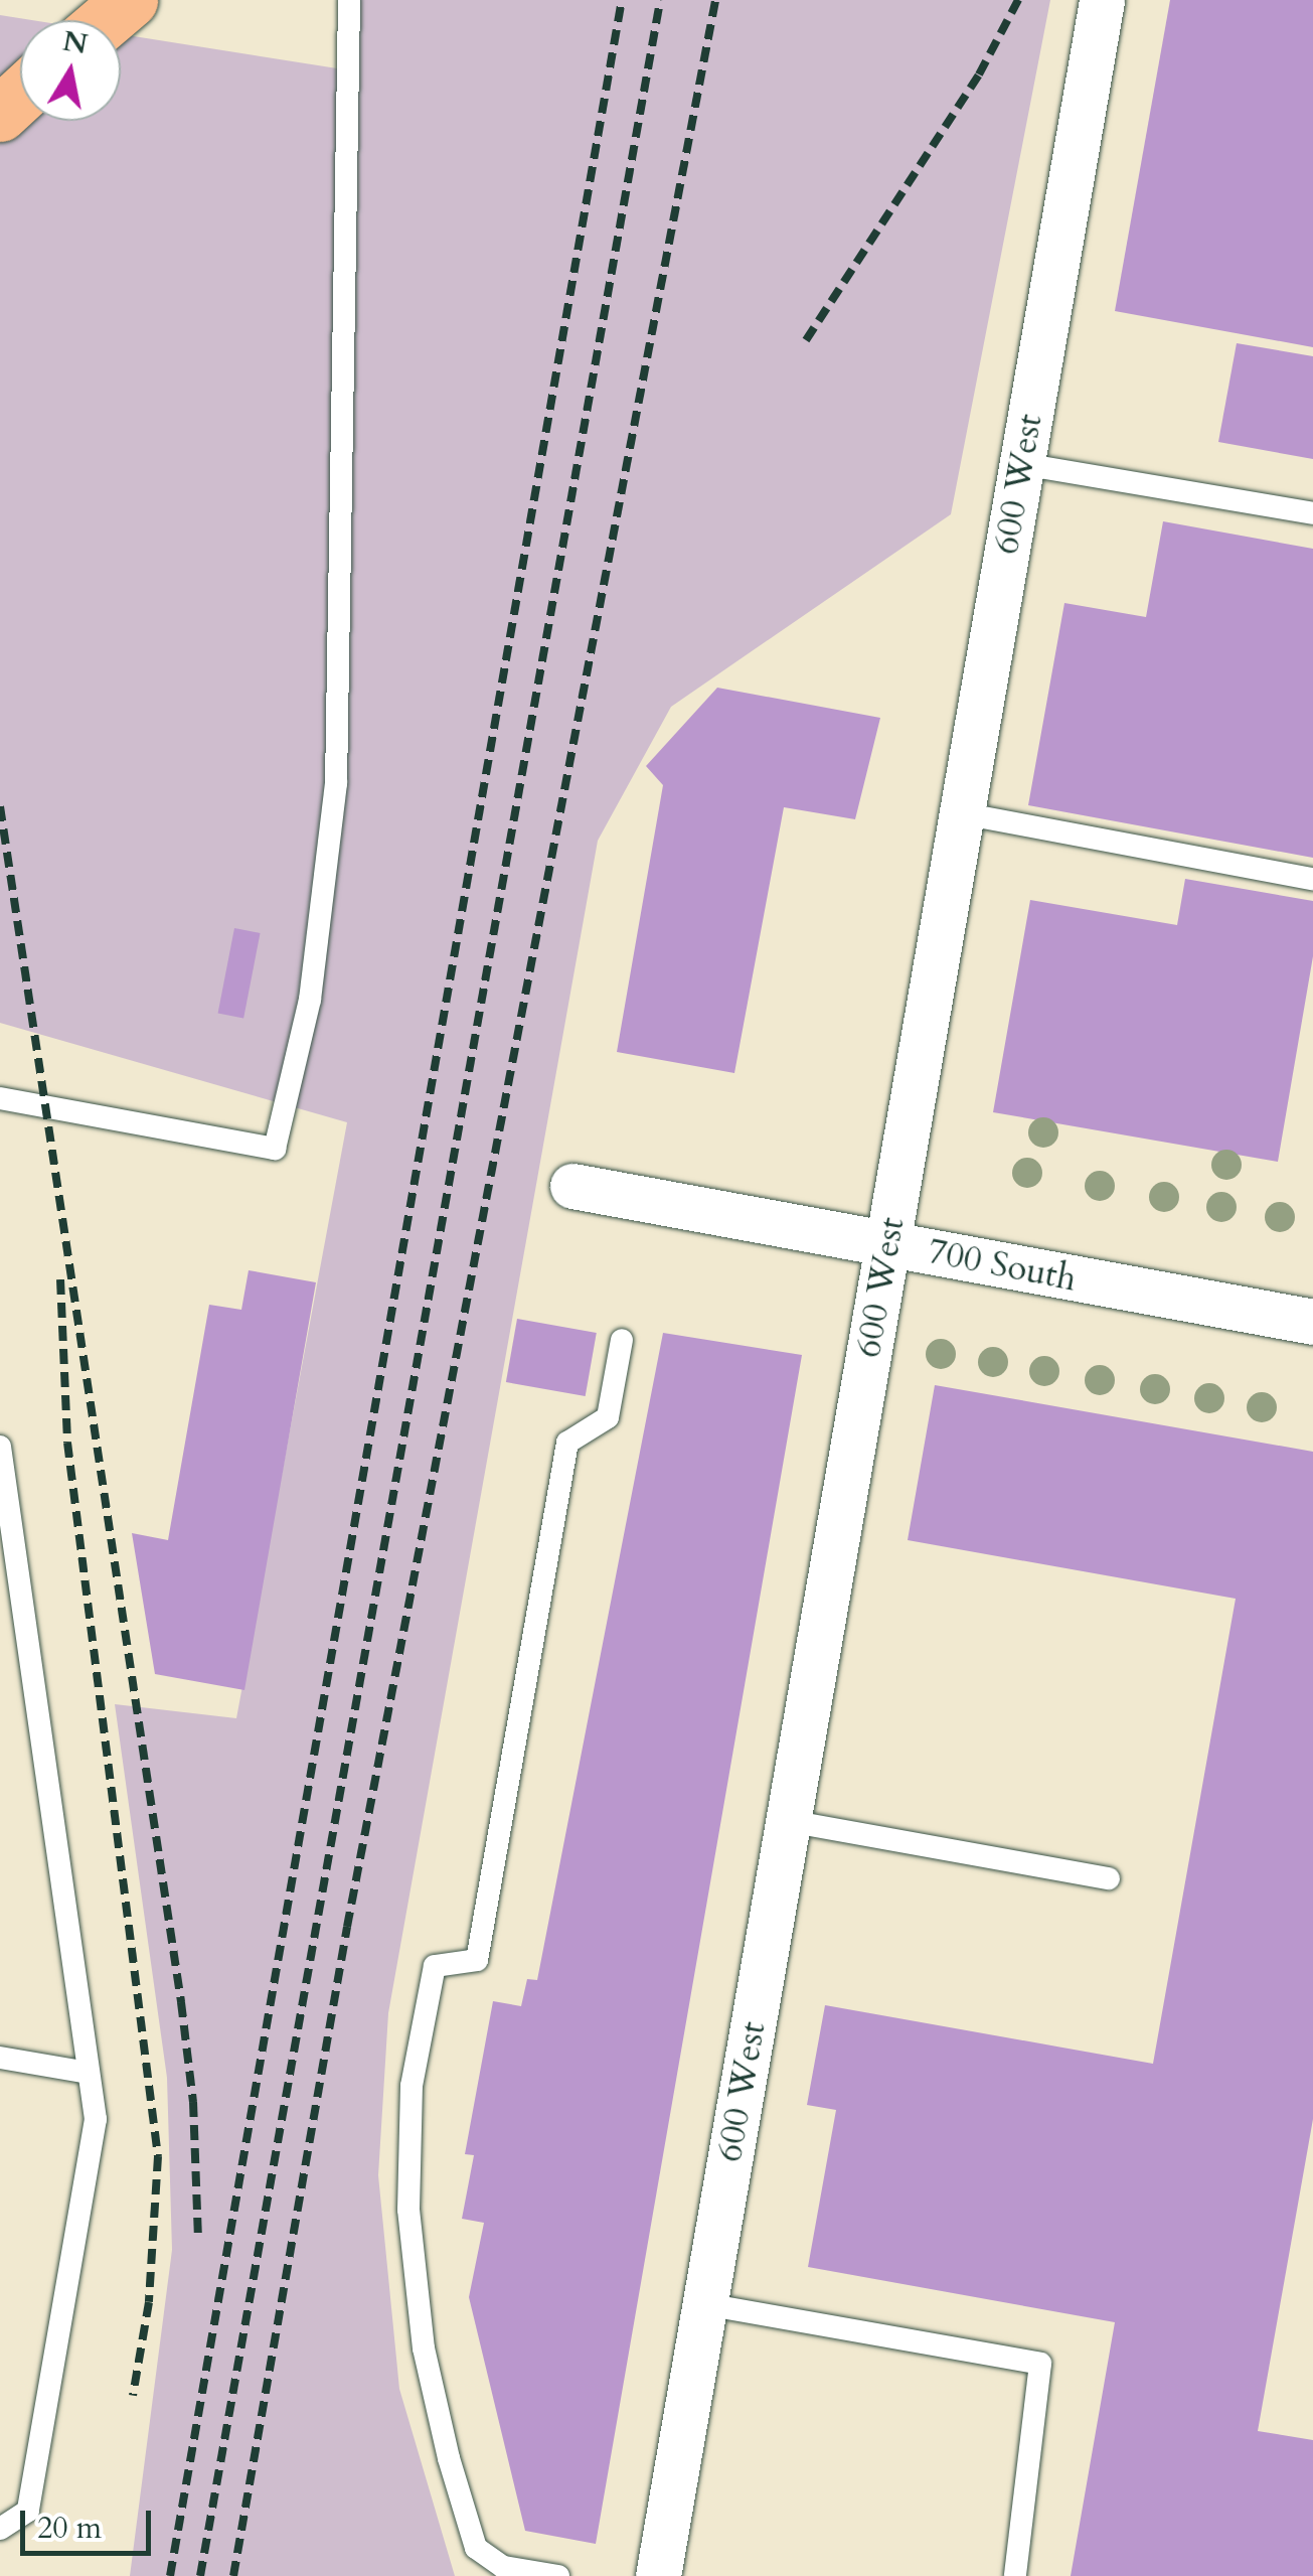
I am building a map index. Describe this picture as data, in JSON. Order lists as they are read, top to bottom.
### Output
{
  "streets": {
    "street": ["600 West", "700 South"]
  },
  "crossings": [
    ["600 West", "700 South"]
  ],
  "scale_bar": "20 m",
  "north": "top"
}
